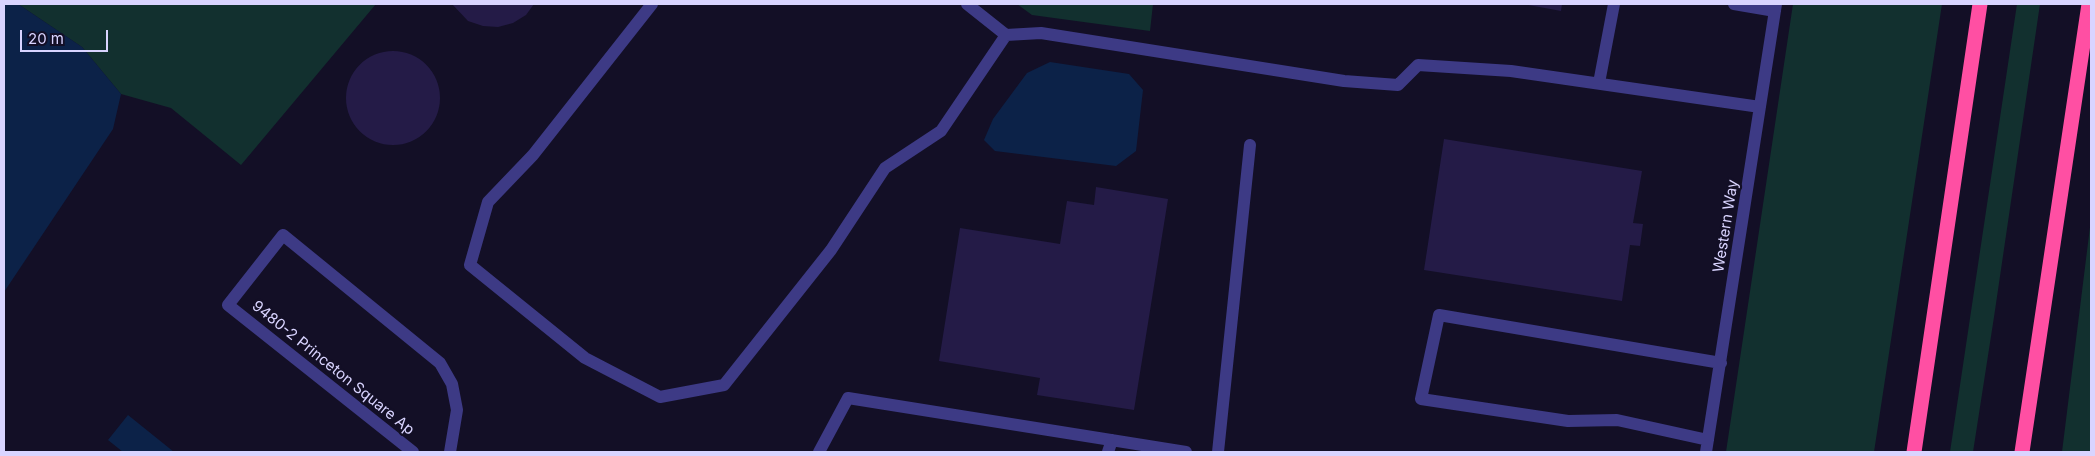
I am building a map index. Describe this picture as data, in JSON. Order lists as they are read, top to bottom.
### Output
{
  "streets": {
    "street": ["Western Way", "9480-2 Princeton Square Ap"]
  },
  "scale_bar": "20 m"
}
